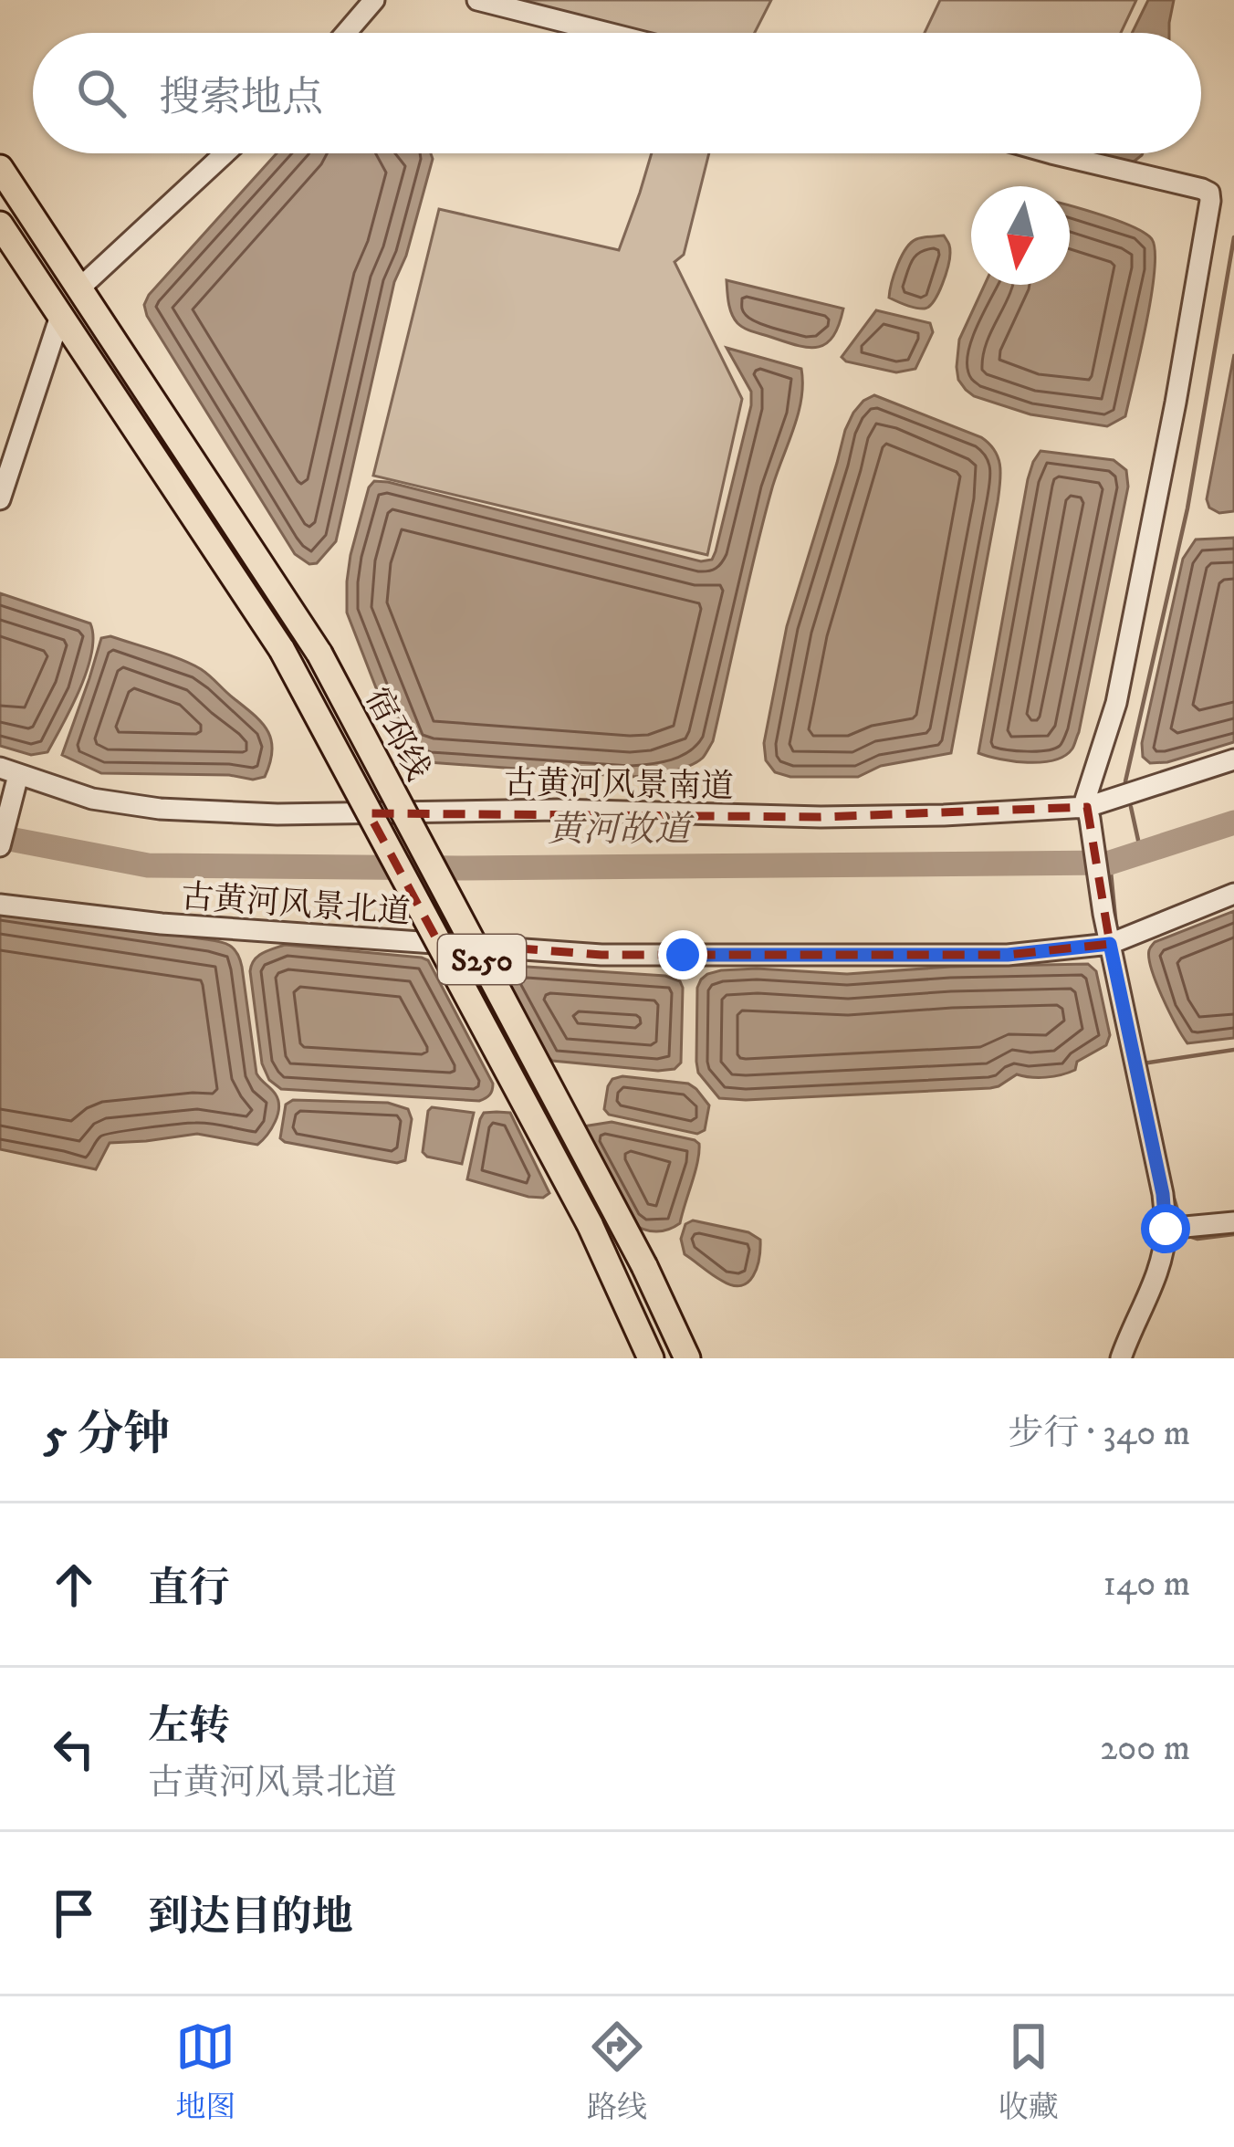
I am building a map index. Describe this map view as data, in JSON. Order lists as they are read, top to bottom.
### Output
{
  "streets": {
    "main road": ["宿邳线", "S250"],
    "street": ["古黄河风景南道", "古黄河风景北道"]
  },
  "water": ["黄河故道"],
  "north": "bottom",
  "page": {
    "search": "搜索地点",
    "heading": ["5 分钟", "步行 · 340 m"],
    "list": [
      ["直行", "140 m"],
      ["左转", "古黄河风景北道", "200 m"],
      "到达目的地"
    ],
    "nav": ["地图", "路线", "收藏"]
  }
}
